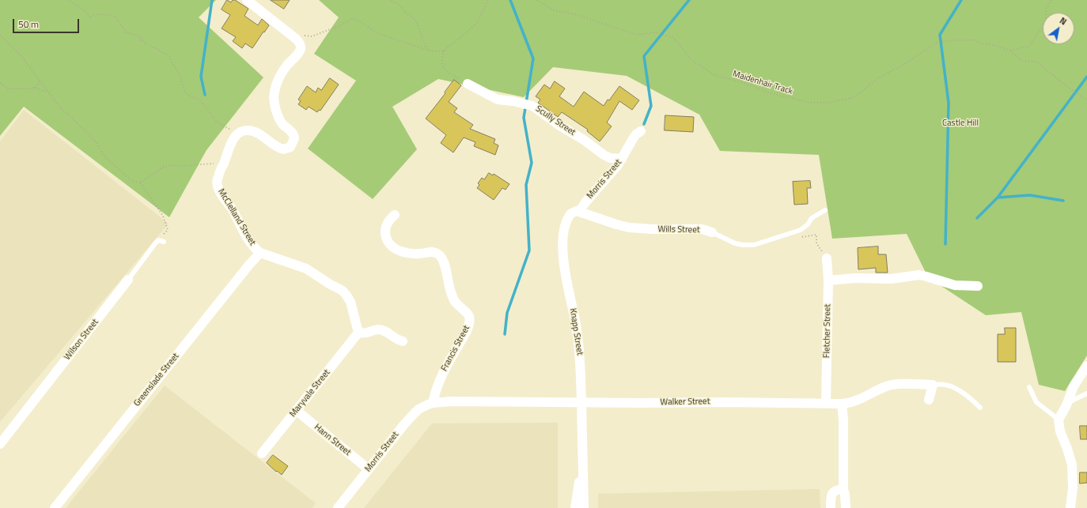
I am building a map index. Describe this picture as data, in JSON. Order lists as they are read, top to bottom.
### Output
{
  "streets": {
    "street": [
      "Scully Street",
      "Morris Street",
      "McClelland Street",
      "Wills Street",
      "Fletcher Street",
      "Knapp Street",
      "Wilson Street",
      "Francis Street",
      "Greenslade Street",
      "Maryvale Street",
      "Walker Street",
      "Hann Street"
    ],
    "path": ["Maidenhair Track"]
  },
  "crossings": [
    ["Scully Street", "Morris Street"],
    ["Morris Street", "Wills Street"],
    ["Morris Street", "Knapp Street"],
    ["Morris Street", "Francis Street"],
    ["Morris Street", "Walker Street"],
    ["Morris Street", "Hann Street"],
    ["McClelland Street", "Greenslade Street"],
    ["McClelland Street", "Maryvale Street"],
    ["Wills Street", "Knapp Street"],
    ["Fletcher Street", "Walker Street"],
    ["Knapp Street", "Walker Street"],
    ["Francis Street", "Walker Street"],
    ["Maryvale Street", "Hann Street"]
  ],
  "parks": ["Castle Hill"],
  "scale_bar": "50 m",
  "north": "top right"
}
